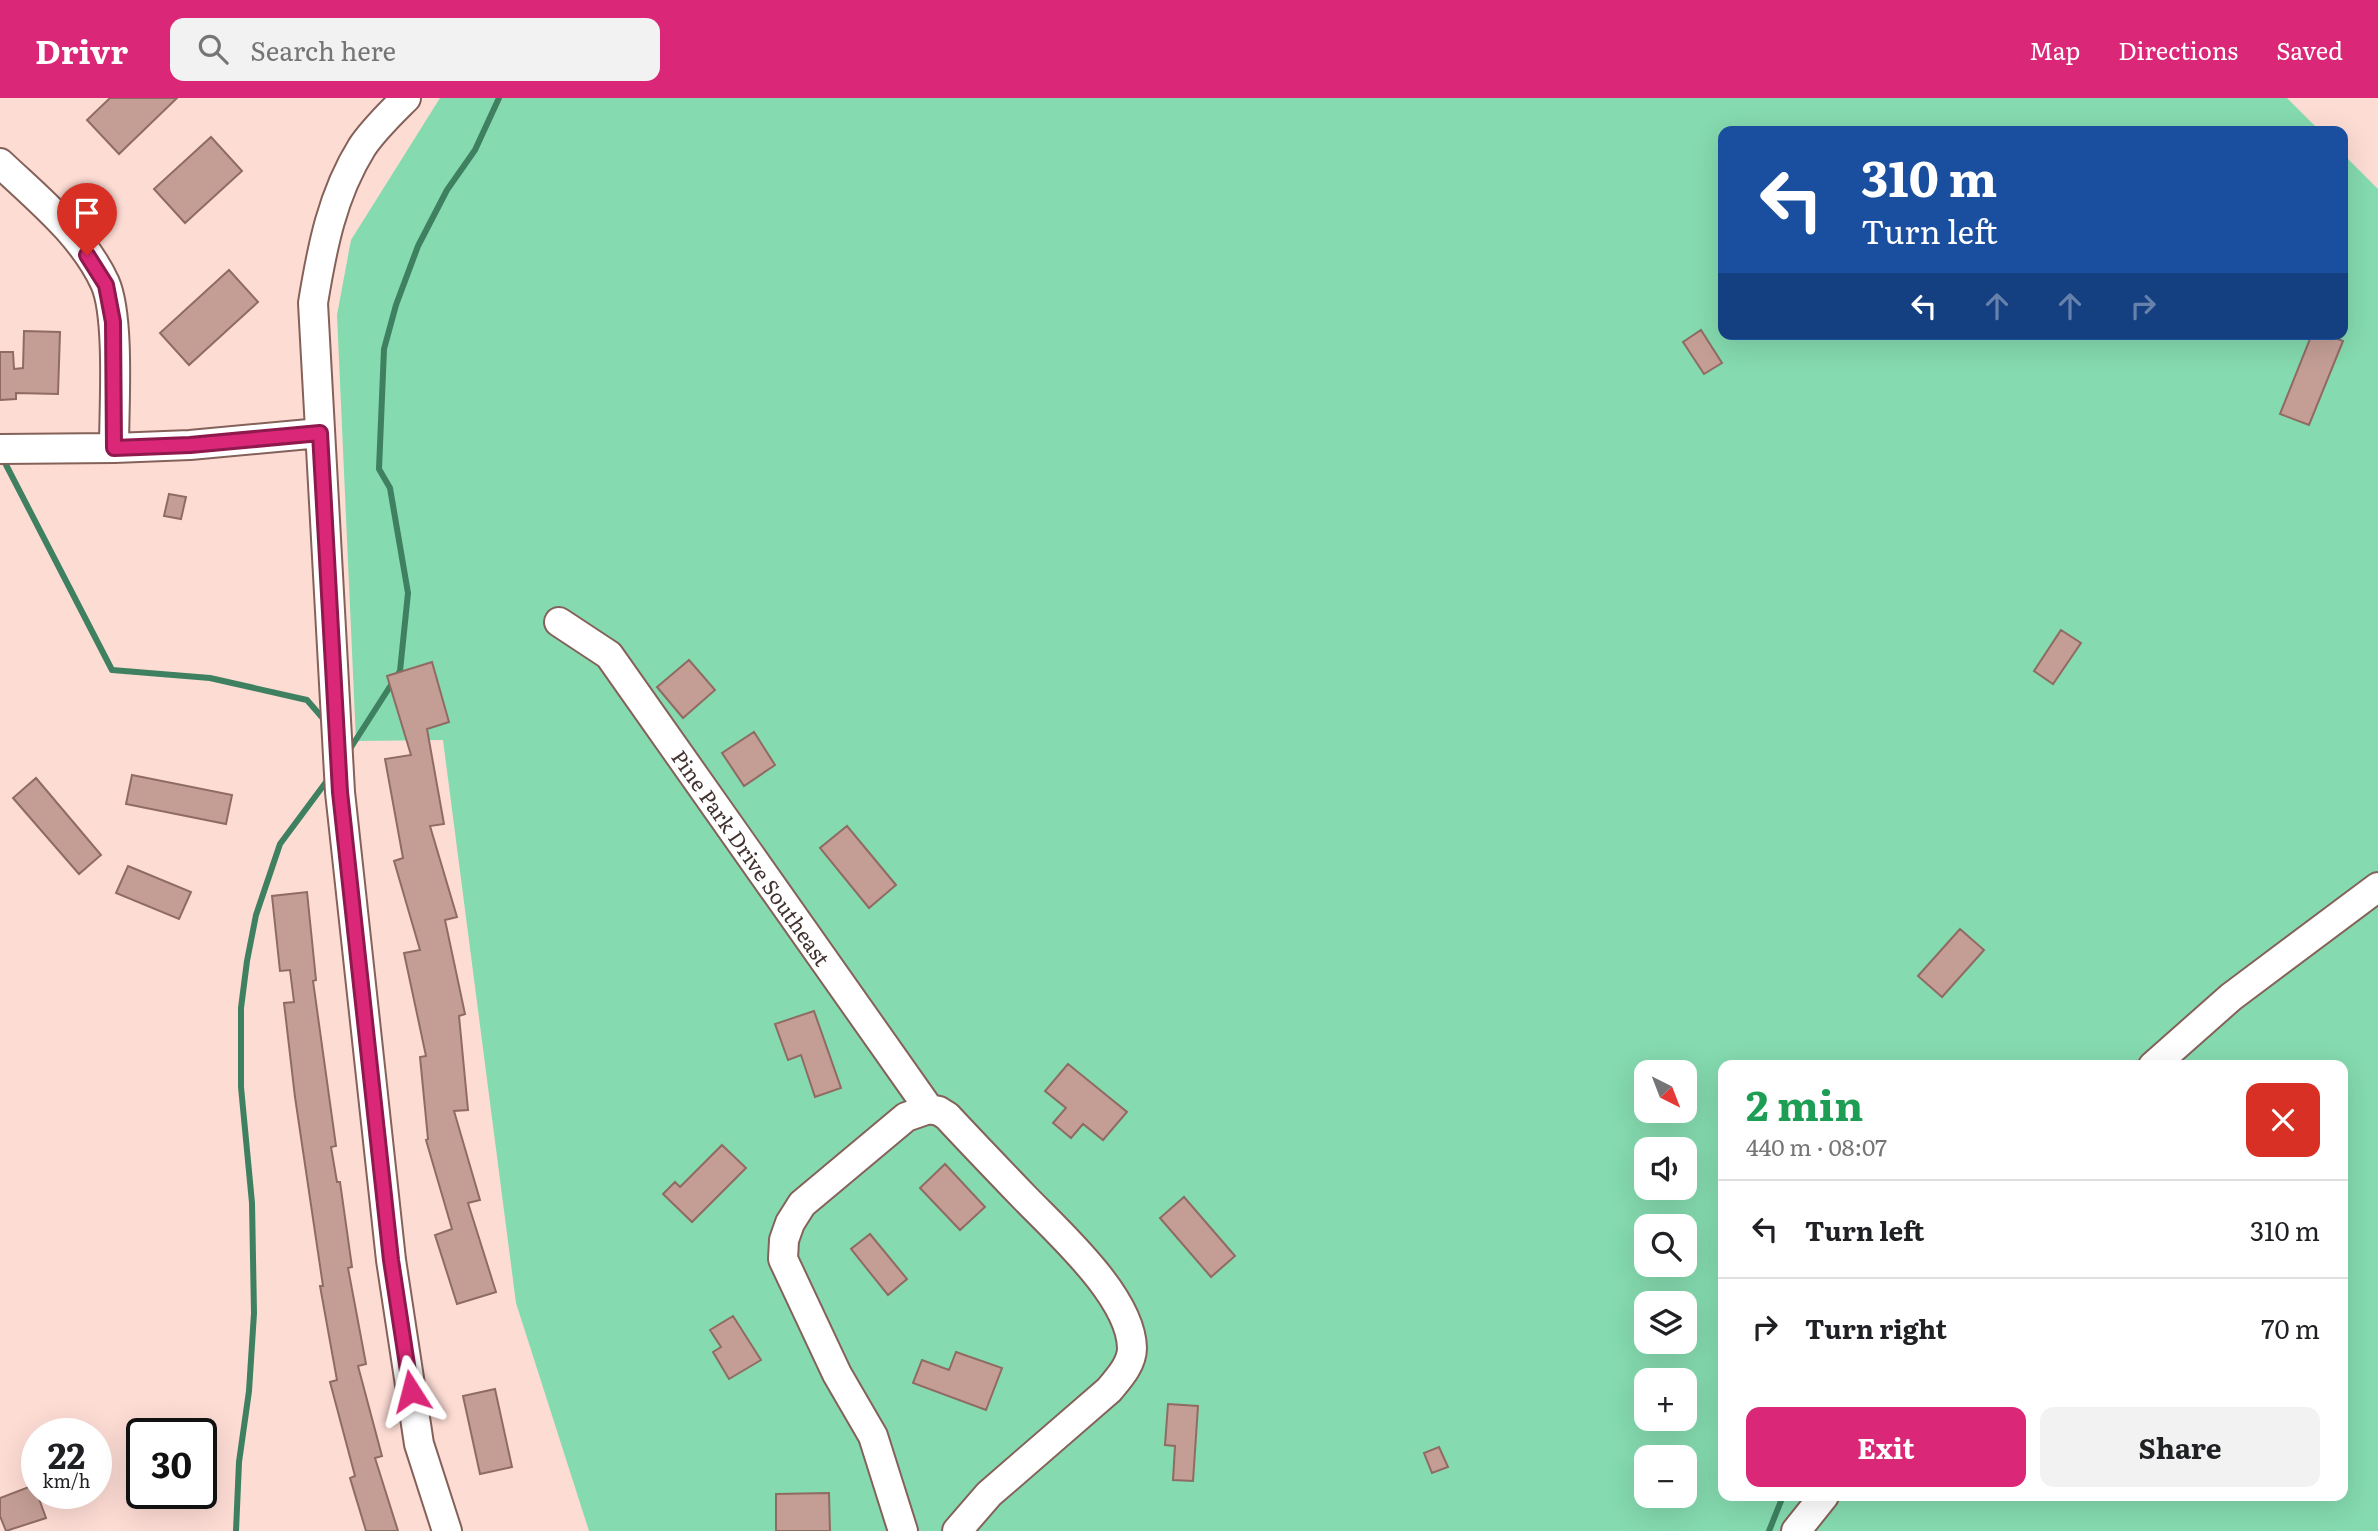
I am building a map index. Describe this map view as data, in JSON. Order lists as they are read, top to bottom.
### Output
{
  "streets": {
    "street": ["Pine Park Drive Southeast"]
  },
  "north": "bottom right",
  "page": {
    "header": "Drivr",
    "search": "Search here",
    "nav": ["Map", "Directions", "Saved"],
    "turn": ["310 m", "Turn left"],
    "map_buttons": ["+", "−"],
    "heading": ["2 min", "440 m · 08:07"],
    "list": [
      {
        "name": "Turn left",
        "value": "310 m"
      },
      {
        "name": "Turn right",
        "value": "70 m"
      }
    ],
    "buttons": ["Exit", "Share"],
    "speed": "22 km/h",
    "limit": "30"
  }
}
